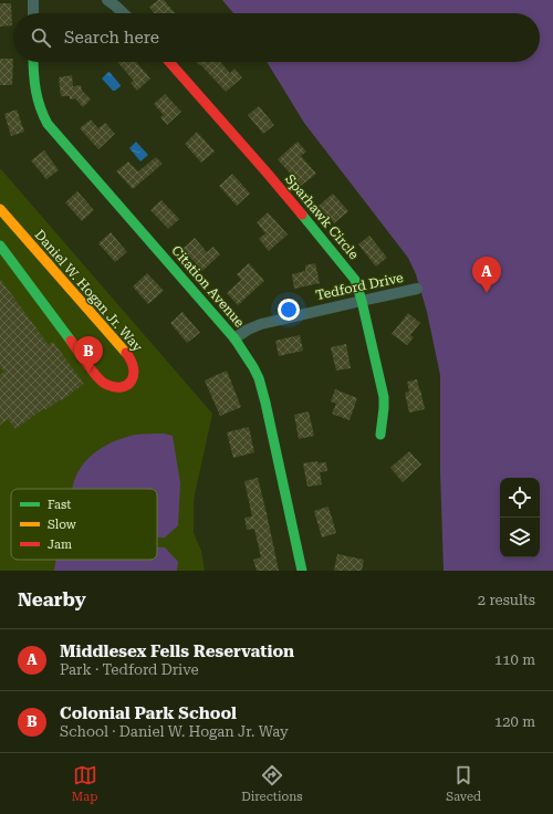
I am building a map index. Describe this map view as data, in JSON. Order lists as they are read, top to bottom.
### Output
{
  "streets": {
    "street": [
      "Sparhawk Circle",
      "Citation Avenue",
      "Tedford Drive",
      "Daniel W. Hogan Jr. Way"
    ]
  },
  "crossings": [
    ["Sparhawk Circle", "Tedford Drive"],
    ["Citation Avenue", "Tedford Drive"]
  ],
  "legend": ["Fast", "Slow", "Jam"],
  "page": {
    "search": "Search here",
    "pins": ["A", "B"],
    "heading": ["Nearby", "2 results"],
    "list": [
      {
        "mark": "A",
        "name": "Middlesex Fells Reservation",
        "note": "Park · Tedford Drive",
        "value": "110 m"
      },
      {
        "mark": "B",
        "name": "Colonial Park School",
        "note": "School · Daniel W. Hogan Jr. Way",
        "value": "120 m"
      }
    ],
    "nav": ["Map", "Directions", "Saved"]
  }
}
